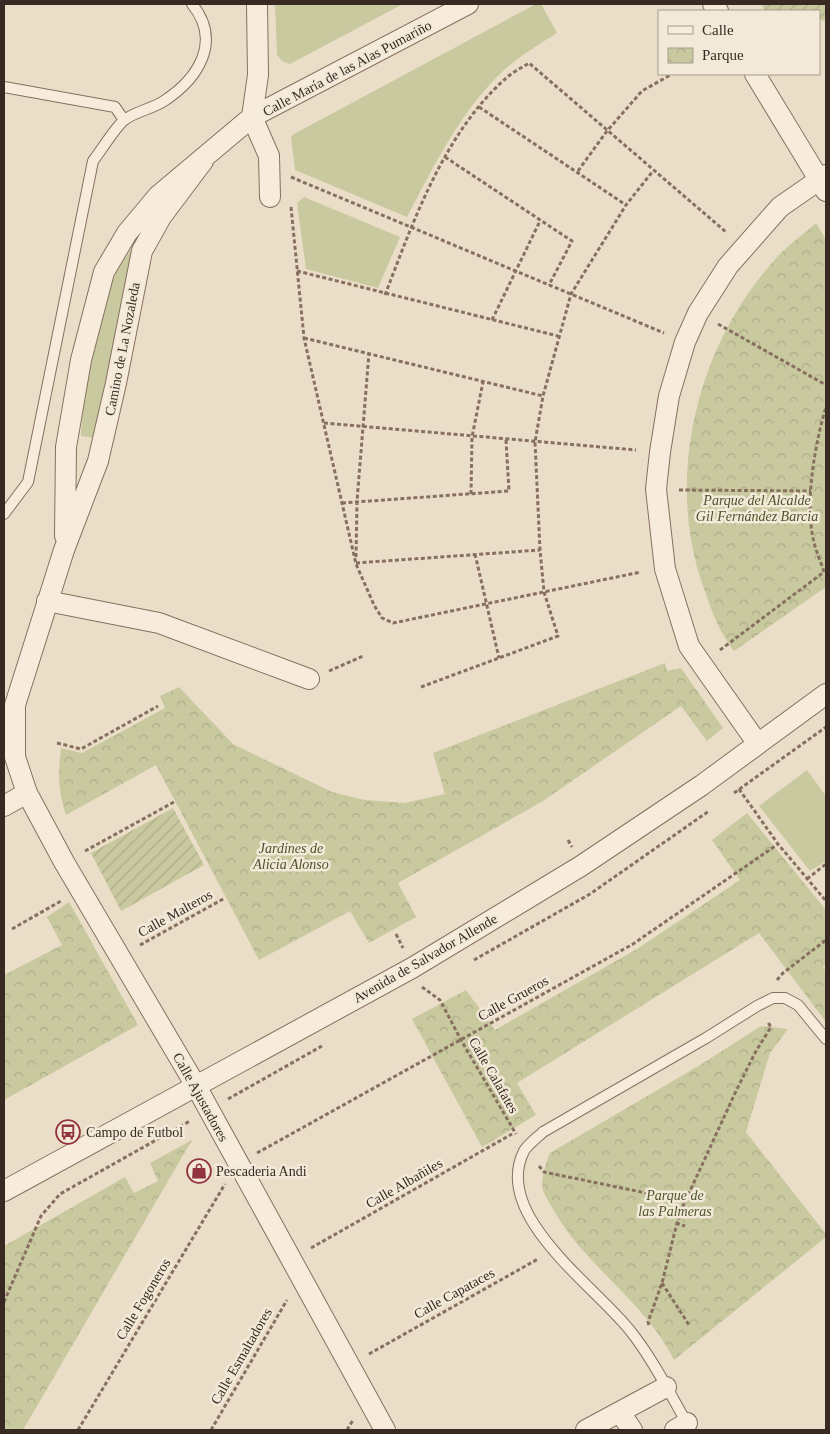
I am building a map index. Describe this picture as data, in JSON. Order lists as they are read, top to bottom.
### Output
{
  "streets": {
    "street": [
      "Calle María de las Alas Pumariño",
      "Camino de La Nozaleda",
      "Avenida de Salvador Allende",
      "Calle Ajustadores"
    ],
    "path": [
      "Calle Malteros",
      "Calle Grueros",
      "Calle Calafates",
      "Calle Albañiles",
      "Calle Capataces",
      "Calle Fogoneros",
      "Calle Esmaltadores"
    ]
  },
  "crossings": [
    ["Calle María de las Alas Pumariño", "Camino de La Nozaleda"],
    ["Camino de La Nozaleda", "Calle Ajustadores"],
    ["Avenida de Salvador Allende", "Calle Ajustadores"],
    ["Calle Grueros", "Calle Calafates"],
    ["Calle Calafates", "Calle Albañiles"]
  ],
  "parks": ["Parque del Alcalde Gil Fernández Barcia", "Jardines de Alicia Alonso", "Parque de las Palmeras"],
  "places": {
    "bus stop": ["Campo de Futbol"],
    "shop": ["Pescaderia Andi"]
  },
  "legend": ["Calle", "Parque"]
}
